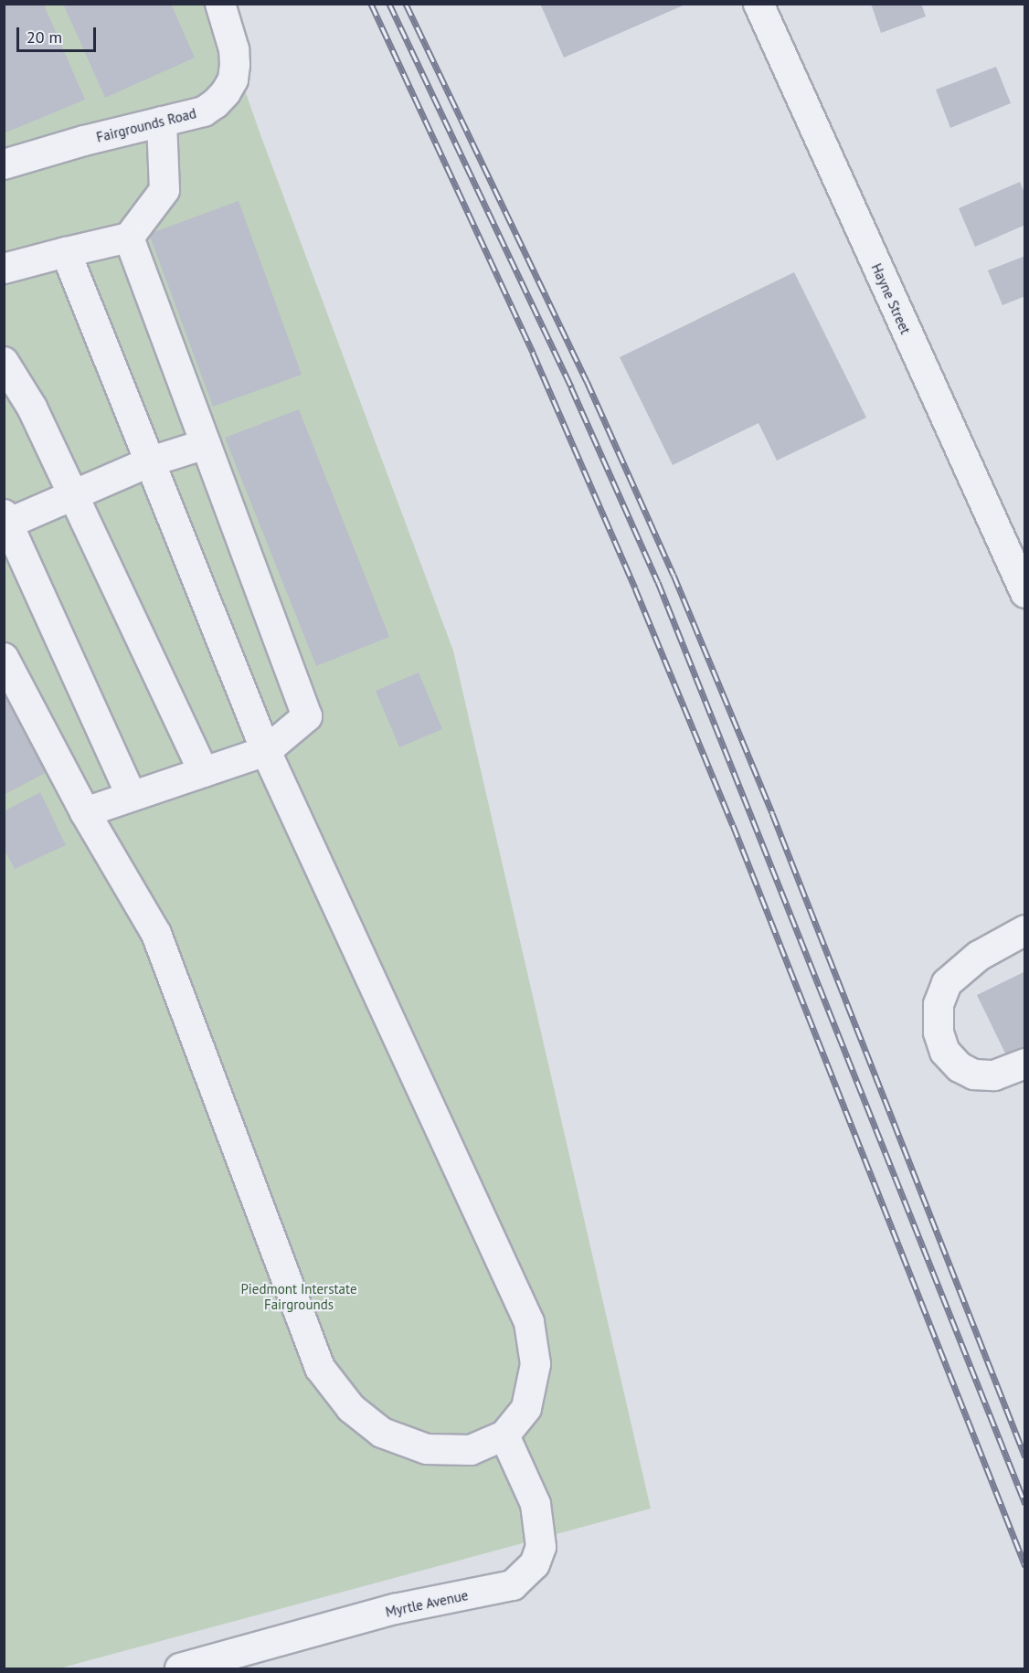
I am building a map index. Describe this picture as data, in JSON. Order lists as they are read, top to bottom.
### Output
{
  "streets": {
    "street": ["Fairgrounds Road", "Hayne Street", "Myrtle Avenue"]
  },
  "parks": ["Piedmont Interstate Fairgrounds"],
  "scale_bar": "20 m"
}
